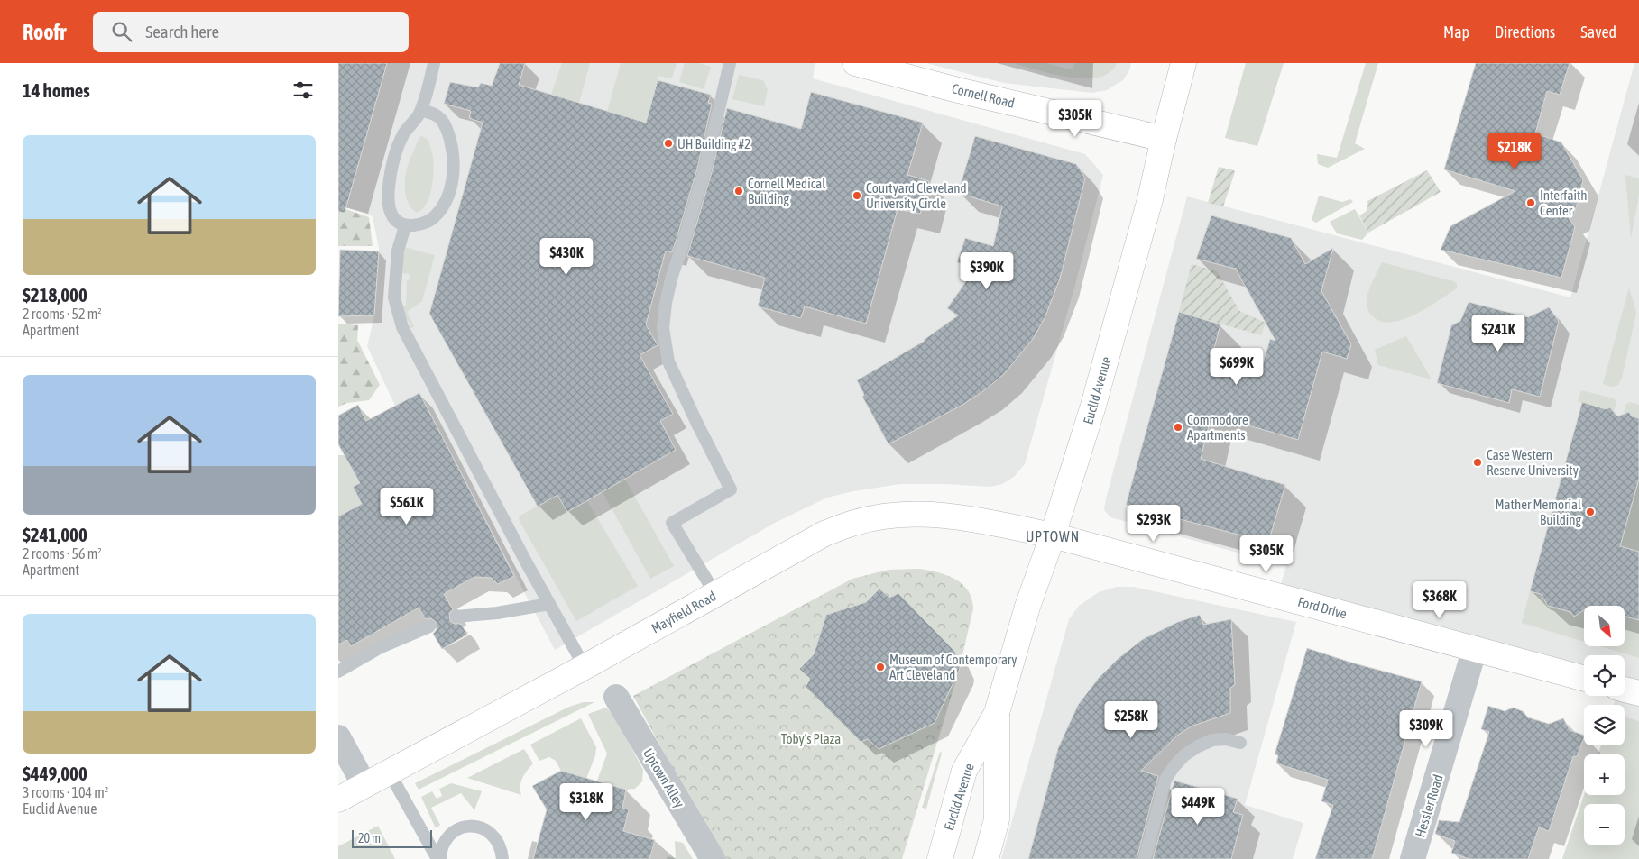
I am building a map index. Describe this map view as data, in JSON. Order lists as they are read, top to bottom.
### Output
{
  "streets": {
    "main road": [
      "Cornell Road",
      "Euclid Avenue",
      "Ford Drive",
      "Mayfield Road"
    ],
    "street": ["Uptown Alley", "Hessler Road"]
  },
  "crossings": [
    ["Cornell Road", "Euclid Avenue"],
    ["Euclid Avenue", "Ford Drive"],
    ["Euclid Avenue", "Mayfield Road"],
    ["Ford Drive", "Mayfield Road"],
    ["Ford Drive", "Hessler Road"]
  ],
  "districts": ["UPTOWN"],
  "parks": ["Toby's Plaza"],
  "places": [
    "UH Building #2",
    "Cornell Medical Building",
    "Courtyard Cleveland University Circle",
    "Interfaith Center",
    "Commodore Apartments",
    "Case Western Reserve University",
    "Mather Memorial Building",
    "Museum of Contemporary Art Cleveland"
  ],
  "scale_bar": "20 m",
  "north": "bottom right",
  "page": {
    "header": "Roofr",
    "search": "Search here",
    "nav": ["Map", "Directions", "Saved"],
    "heading": "14 homes",
    "price": [
      "$305K",
      "$218K",
      "$430K",
      "$390K",
      "$241K",
      "$699K",
      "$561K",
      "$293K",
      "$305K",
      "$368K",
      "$258K",
      "$309K",
      "$318K",
      "$449K"
    ],
    "list": [
      {
        "name": "$218,000",
        "note": "2 rooms · 52 m² · Apartment"
      },
      {
        "name": "$241,000",
        "note": "2 rooms · 56 m² · Apartment"
      },
      {
        "name": "$449,000",
        "note": "3 rooms · 104 m² · Euclid Avenue"
      }
    ],
    "map_buttons": ["+", "−"],
    "scale": "20 m"
  }
}
